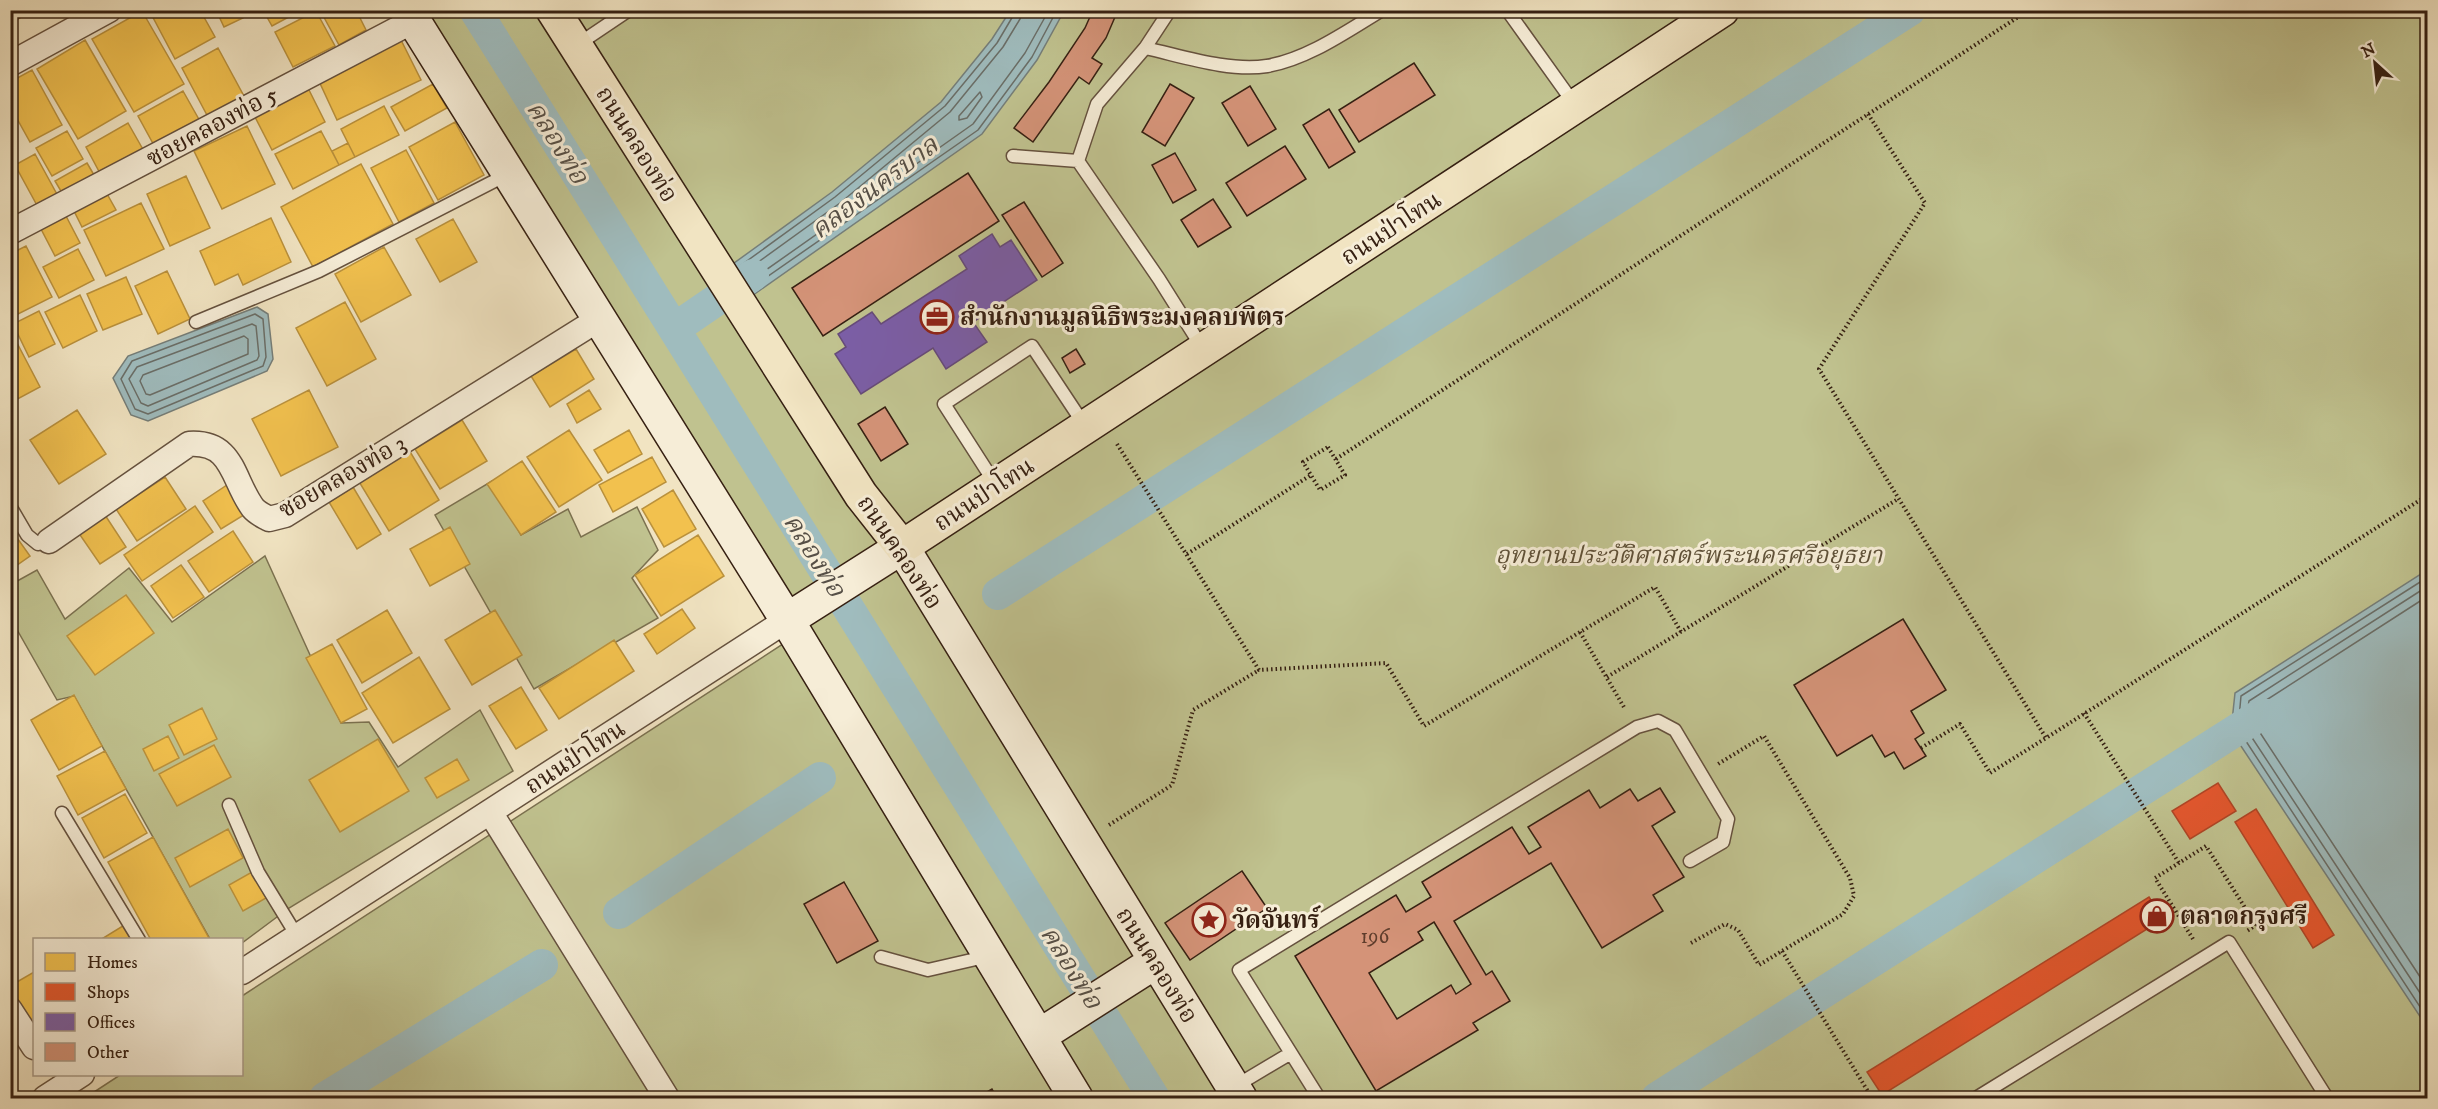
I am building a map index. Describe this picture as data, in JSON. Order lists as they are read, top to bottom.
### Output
{
  "streets": {
    "main road": ["ถนนคลองท่อ", "ถนนป่าโทน"],
    "street": ["ซอยคลองท่อ 5", "ซอยคลองท่อ 3"]
  },
  "crossings": [
    ["ถนนคลองท่อ", "ถนนป่าโทน"]
  ],
  "water": ["คลองท่อ", "คลองนครบาล"],
  "parks": ["อุทยานประวัติศาสตร์พระนครศรีอยุธยา"],
  "places": {
    "office": ["สำนักงานมูลนิธิพระมงคลบพิตร"],
    "shop": ["ตลาดกรุงศรี"],
    "place": ["วัดจันทร์"]
  },
  "house_numbers": ["196"],
  "legend": [
    "Homes",
    "Shops",
    "Offices",
    "Other"
  ],
  "north": "top left"
}
